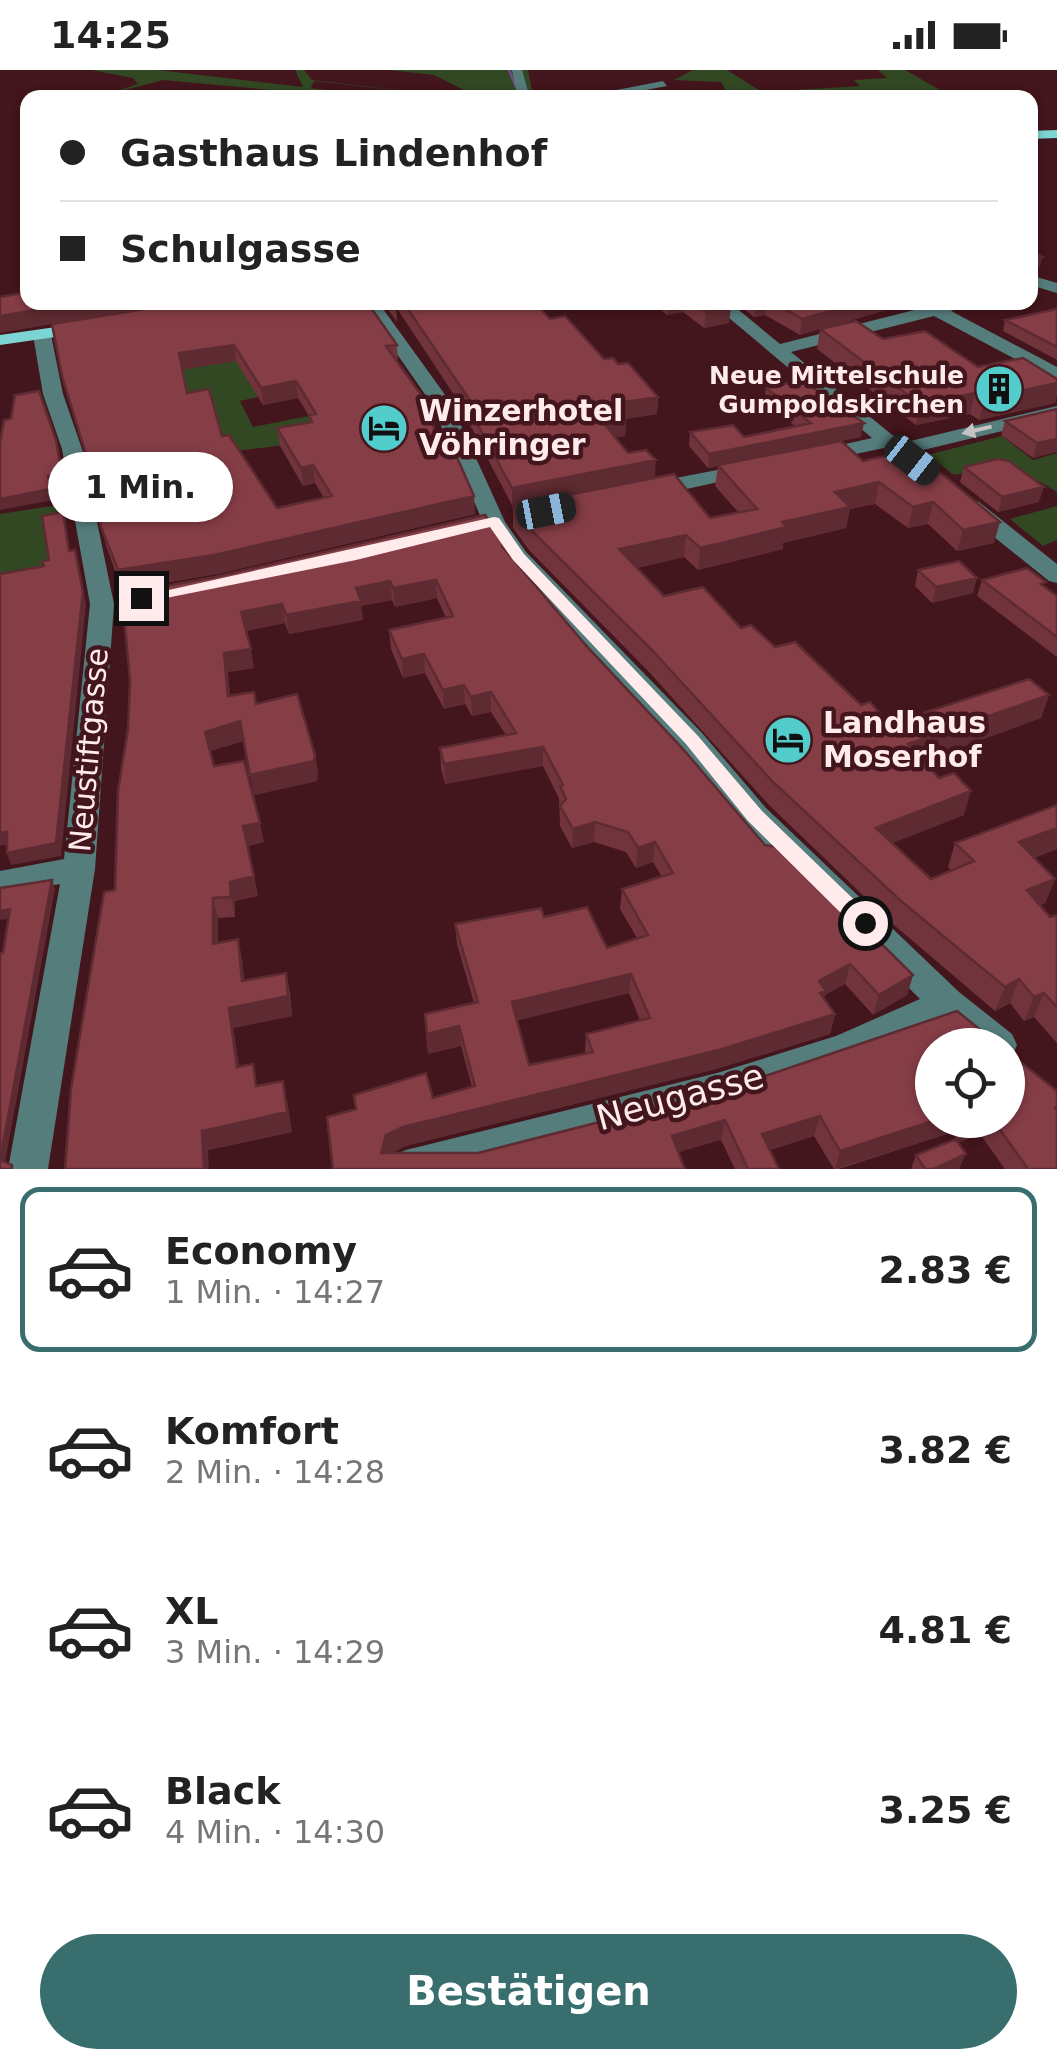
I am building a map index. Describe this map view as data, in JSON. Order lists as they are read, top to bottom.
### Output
{
  "streets": {
    "street": ["Neustiftgasse", "Neugasse"]
  },
  "places": {
    "building": ["Neue Mittelschule Gumpoldskirchen"],
    "hotel": ["Winzerhotel Vöhringer", "Landhaus Moserhof"]
  },
  "page": {
    "status": "14:25",
    "banner": ["Gasthaus Lindenhof", "Schulgasse"],
    "bubble": "1 Min.",
    "list": [
      {
        "name": "Economy",
        "note": "1 Min. · 14:27",
        "value": "2.83 €"
      },
      {
        "name": "Komfort",
        "note": "2 Min. · 14:28",
        "value": "3.82 €"
      },
      {
        "name": "XL",
        "note": "3 Min. · 14:29",
        "value": "4.81 €"
      },
      {
        "name": "Black",
        "note": "4 Min. · 14:30",
        "value": "3.25 €"
      }
    ],
    "buttons": "Bestätigen"
  }
}
